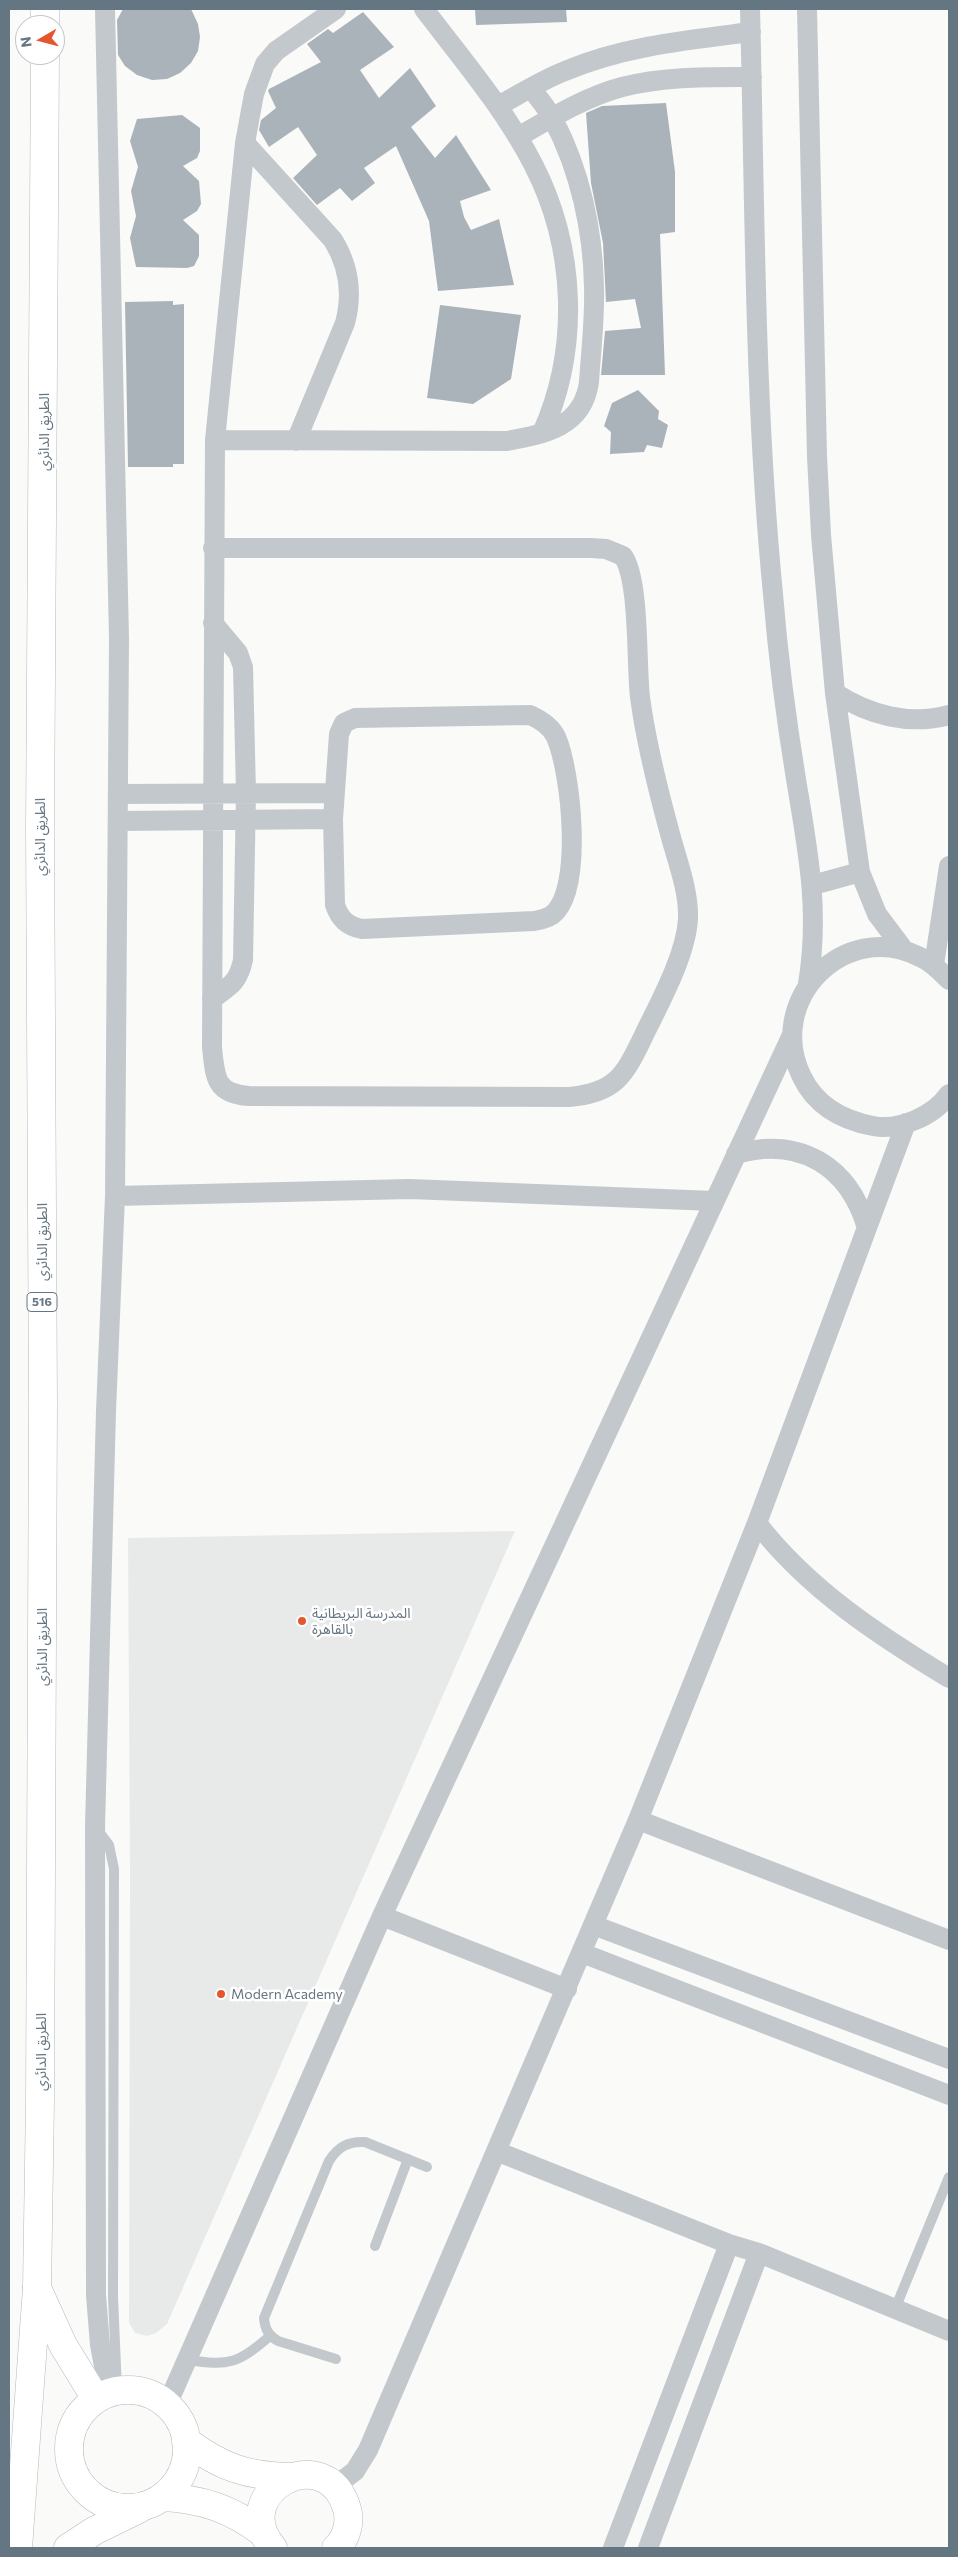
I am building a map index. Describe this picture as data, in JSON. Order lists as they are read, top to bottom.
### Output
{
  "streets": {
    "main road": ["الطريق الدائري", "516"]
  },
  "places": ["المدرسة البريطانية بالقاهرة", "Modern Academy"],
  "north": "left"
}
